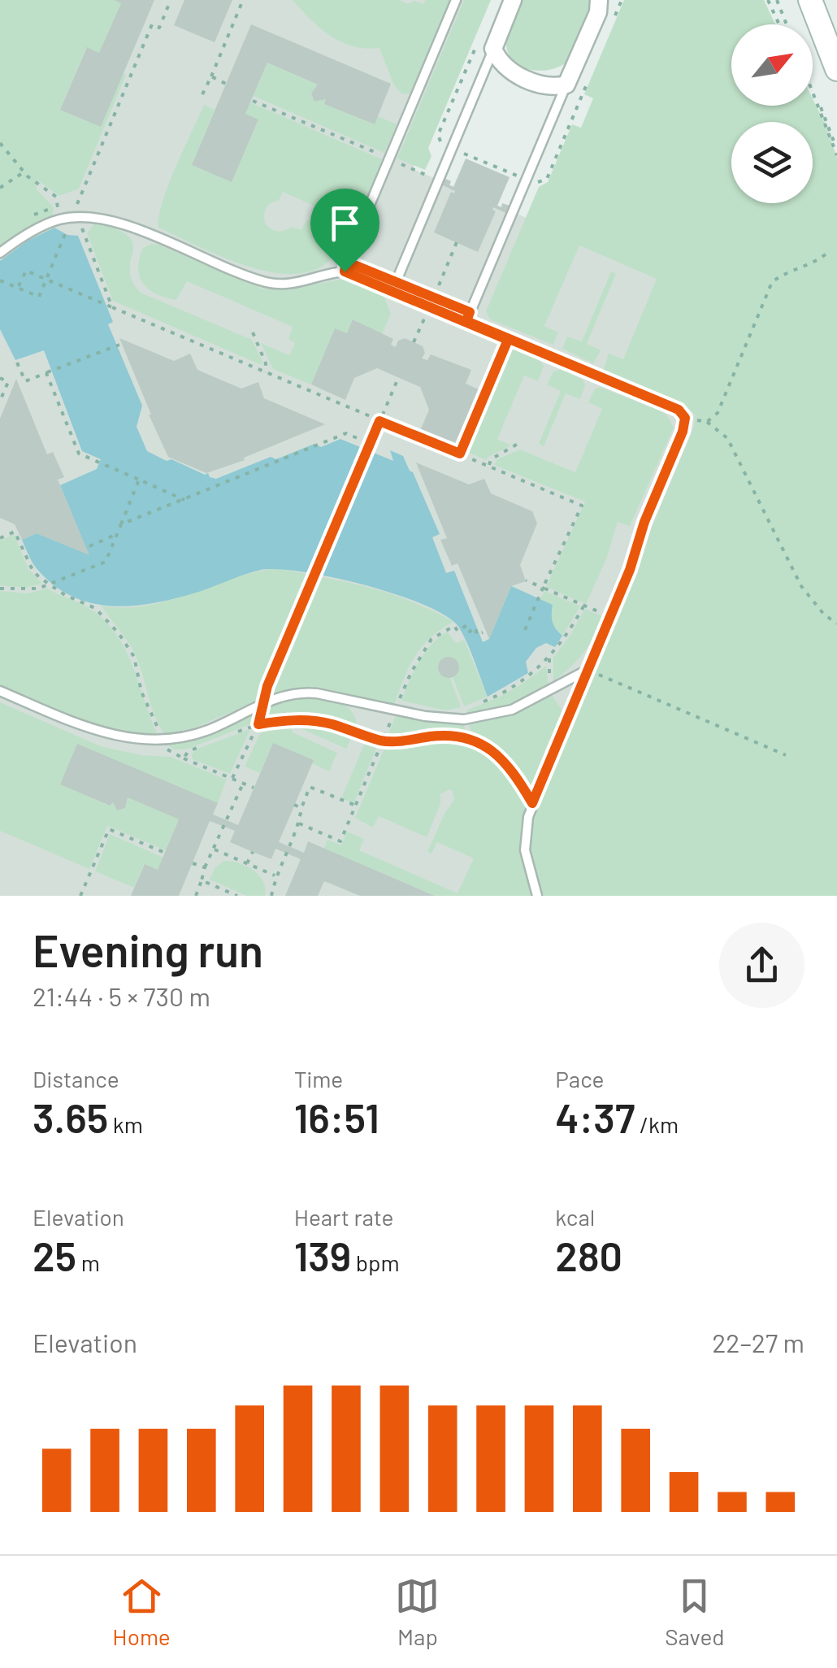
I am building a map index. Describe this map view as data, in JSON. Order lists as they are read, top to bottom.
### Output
{
  "north": "top right",
  "page": {
    "heading": ["Evening run", "21:44 · 5 × 730 m"],
    "stats": [
      ["Distance", "3.65 km"],
      ["Time", "16:51"],
      ["Pace", "4:37 /km"],
      ["Elevation", "25 m"],
      ["Heart rate", "139 bpm"],
      ["kcal", "280"]
    ],
    "chart": ["Elevation", "22–27 m"],
    "tabs": ["Home", "Map", "Saved"]
  }
}
